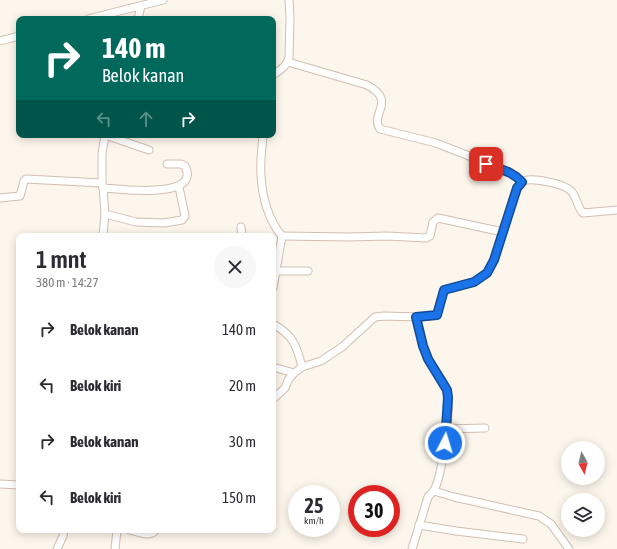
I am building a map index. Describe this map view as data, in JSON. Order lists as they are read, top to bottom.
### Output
{
  "north": "bottom",
  "page": {
    "turn": ["140 m", "Belok kanan"],
    "heading": ["1 mnt", "380 m · 14:27"],
    "list": [
      {
        "name": "Belok kanan",
        "value": "140 m"
      },
      {
        "name": "Belok kiri",
        "value": "20 m"
      },
      {
        "name": "Belok kanan",
        "value": "30 m"
      },
      {
        "name": "Belok kiri",
        "value": "150 m"
      }
    ],
    "speed": "25 km/h",
    "limit": "30"
  }
}
